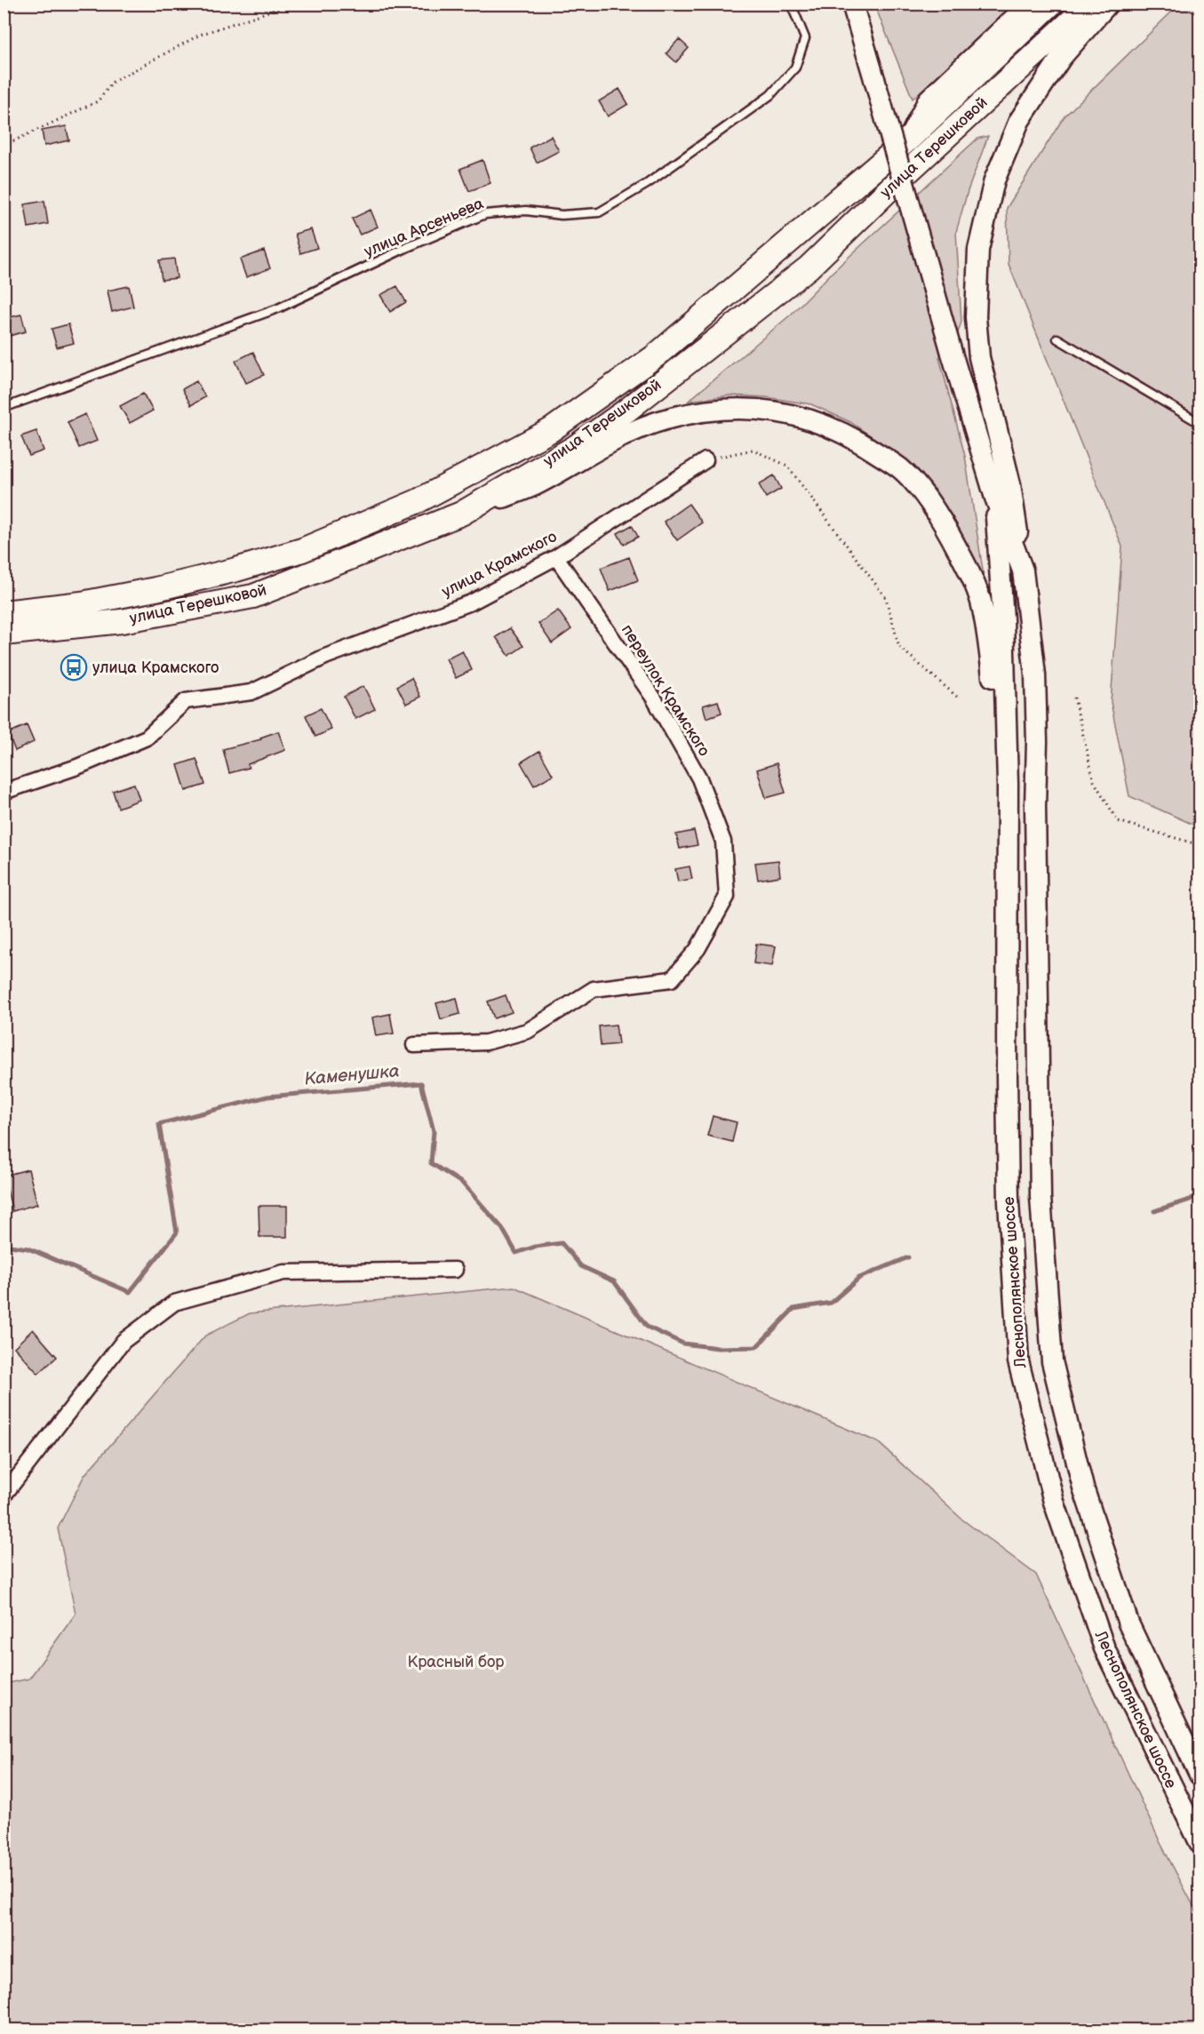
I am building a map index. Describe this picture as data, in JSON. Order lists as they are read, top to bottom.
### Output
{
  "streets": {
    "main road": ["улица Терешковой", "Леснополянское шоссе"],
    "street": ["улица Крамского", "переулок Крамского"],
    "lane": ["улица Арсеньева"]
  },
  "crossings": [
    ["улица Крамского", "переулок Крамского"]
  ],
  "water": ["Каменушка"],
  "parks": ["Красный бор"],
  "places": {
    "bus stop": ["улица Крамского"]
  }
}
